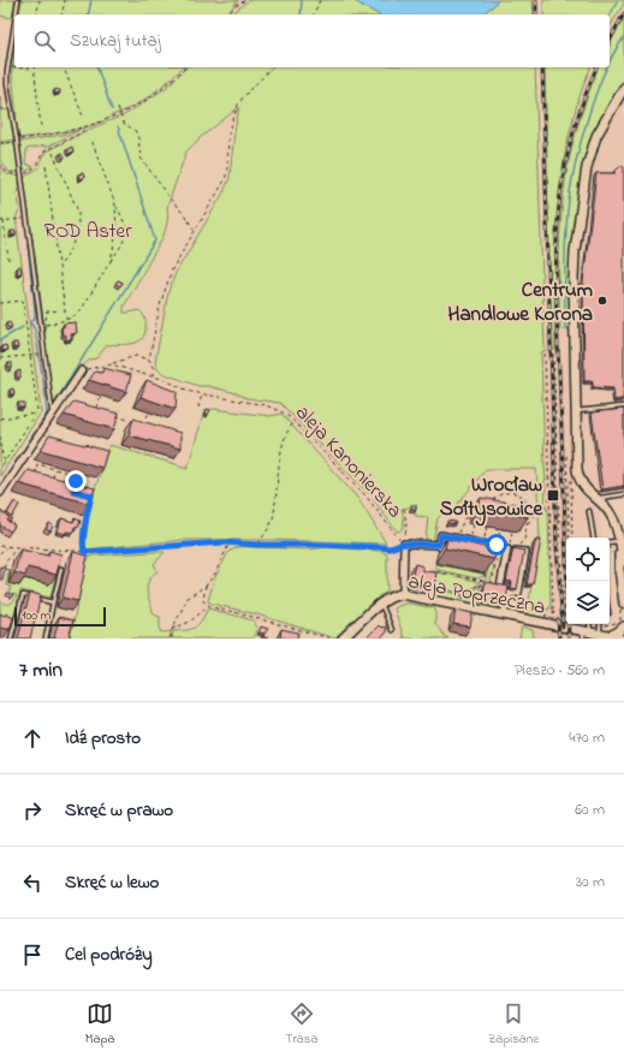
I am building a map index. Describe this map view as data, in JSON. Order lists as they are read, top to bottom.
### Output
{
  "streets": {
    "street": ["aleja Kanonierska", "aleja Poprzeczna"]
  },
  "crossings": [
    ["aleja Kanonierska", "aleja Poprzeczna"]
  ],
  "parks": ["ROD Aster"],
  "places": {
    "other": ["Centrum Handlowe Korona"],
    "transit": ["Wrocław Sołtysowice"]
  },
  "scale_bar": "100 m",
  "page": {
    "search": "Szukaj tutaj",
    "scale": "100 m",
    "heading": ["7 min", "Pieszo · 560 m"],
    "list": [
      ["Idź prosto", "470 m"],
      ["Skręć w prawo", "60 m"],
      ["Skręć w lewo", "30 m"],
      "Cel podróży"
    ],
    "nav": ["Mapa", "Trasa", "Zapisane"]
  }
}
